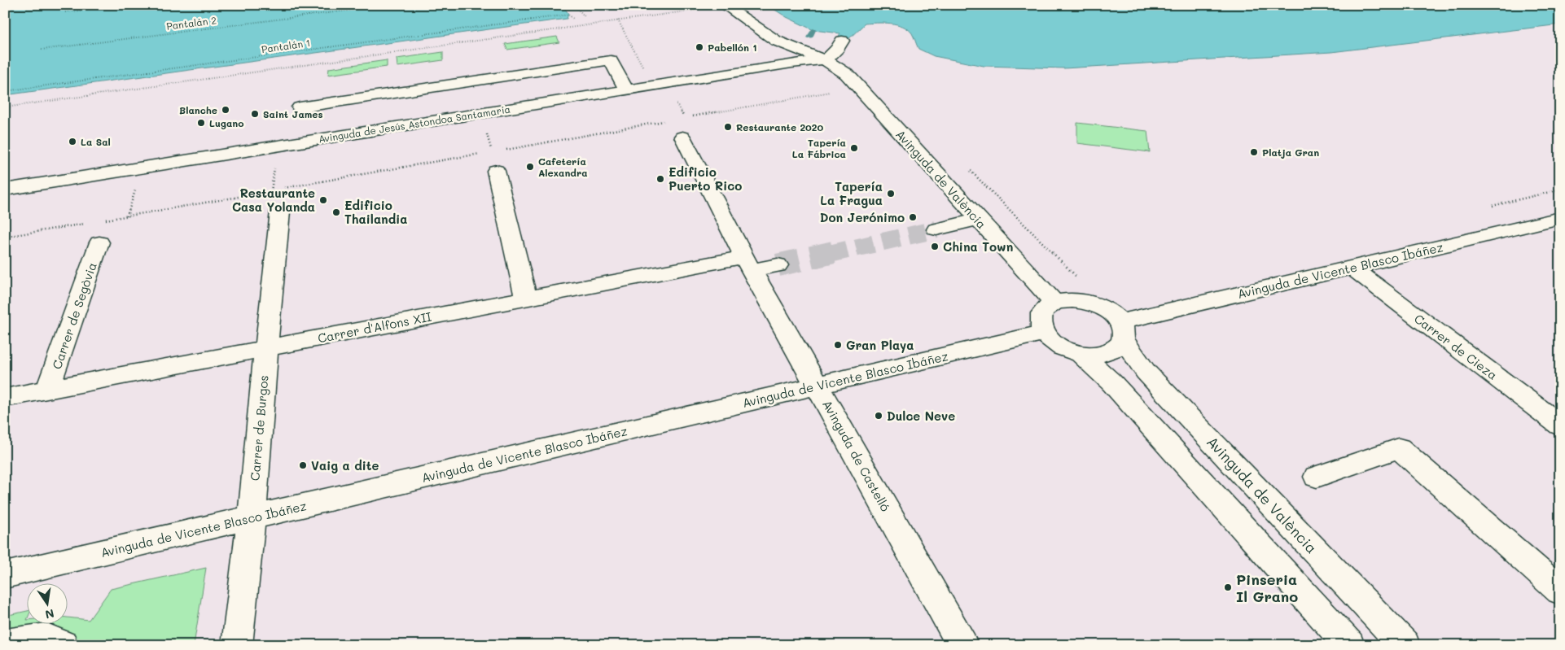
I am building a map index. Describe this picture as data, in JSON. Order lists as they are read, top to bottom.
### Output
{
  "streets": {
    "street": [
      "Avinguda de Jesús Astondoa Santamaría",
      "Avinguda de València",
      "Avinguda de Vicente Blasco Ibáñez",
      "Carrer de Segòvia",
      "Carrer d'Alfons XII",
      "Carrer de Cieza",
      "Carrer de Burgos",
      "Avinguda de Castelló"
    ],
    "path": ["Pantalán 2", "Pantalán 1"]
  },
  "crossings": [
    ["Avinguda de Jesús Astondoa Santamaría", "Avinguda de València"],
    ["Avinguda de València", "Avinguda de Vicente Blasco Ibáñez"],
    ["Avinguda de Vicente Blasco Ibáñez", "Carrer de Cieza"],
    ["Avinguda de Vicente Blasco Ibáñez", "Carrer de Burgos"],
    ["Avinguda de Vicente Blasco Ibáñez", "Avinguda de Castelló"],
    ["Carrer de Segòvia", "Carrer d'Alfons XII"],
    ["Carrer d'Alfons XII", "Carrer de Burgos"],
    ["Carrer d'Alfons XII", "Avinguda de Castelló"]
  ],
  "places": [
    "Pabellón 1",
    "Blanche",
    "Saint James",
    "Lugano",
    "Restaurante 2020",
    "La Sal",
    "Tapería La Fábrica",
    "Platja Gran",
    "Cafetería Alexandra",
    "Edificio Puerto Rico",
    "Tapería La Fragua",
    "Restaurante Casa Yolanda",
    "Edificio Thailandia",
    "Don Jerónimo",
    "China Town",
    "Gran Playa",
    "Dulce Neve",
    "Vaig a dite",
    "Pinseria Il Grano"
  ],
  "north": "bottom"
}
